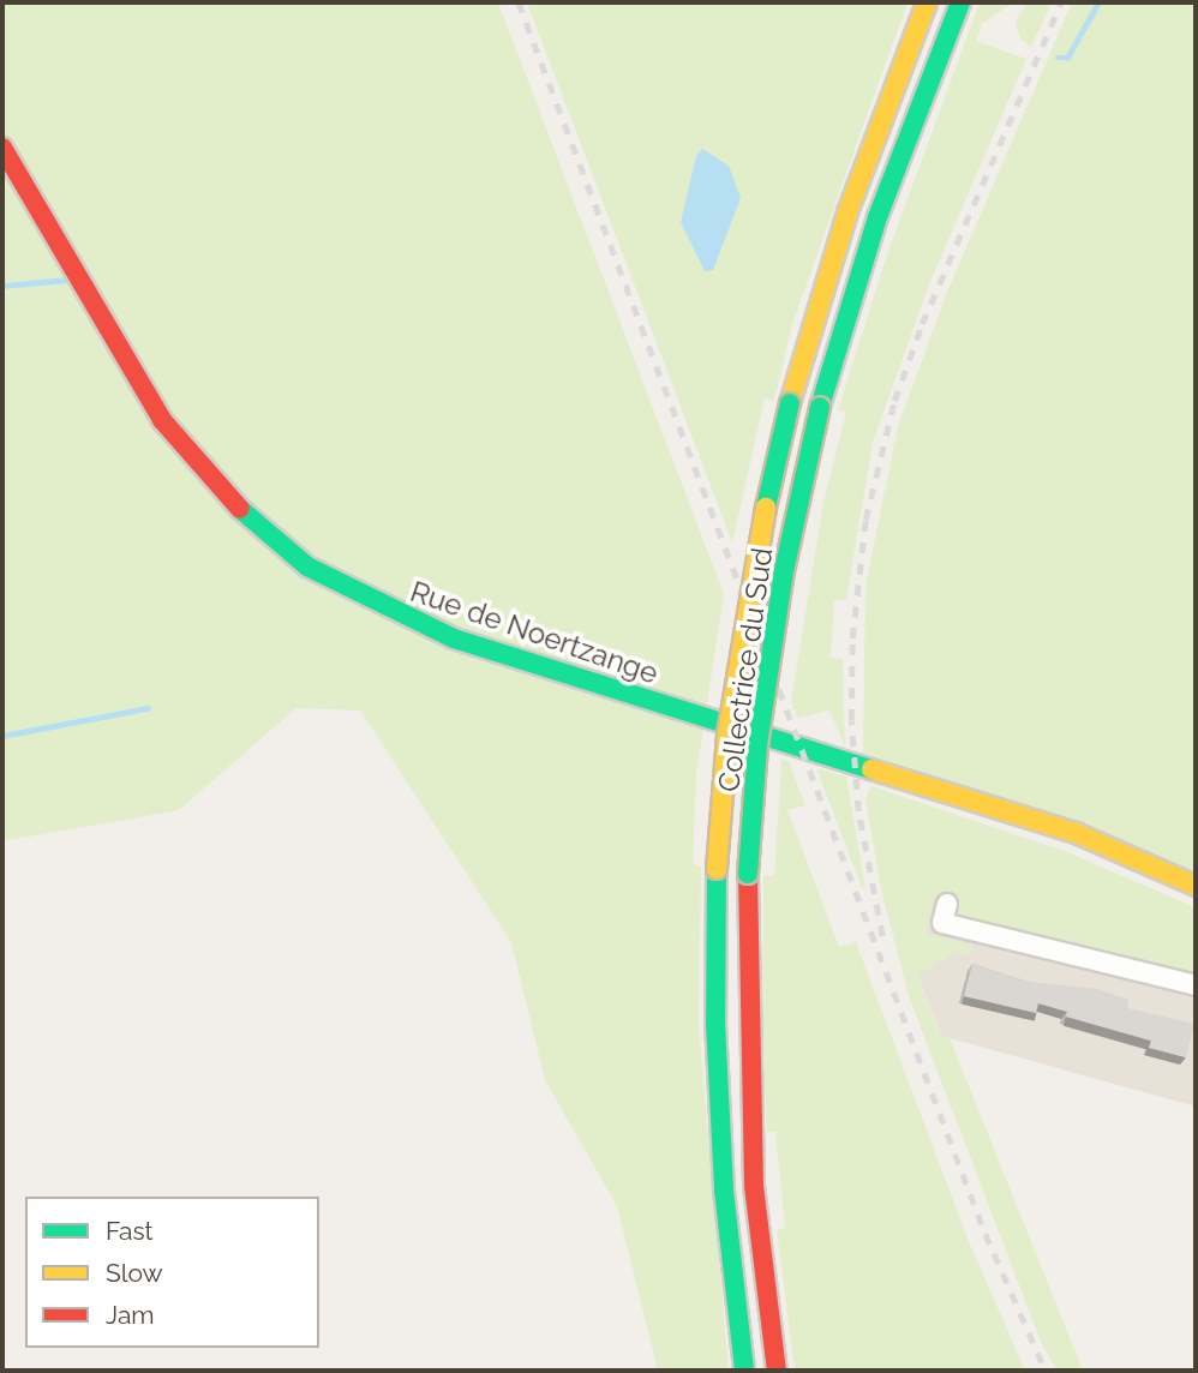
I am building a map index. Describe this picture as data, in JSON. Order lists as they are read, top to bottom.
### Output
{
  "streets": {
    "main road": ["Rue de Noertzange", "Collectrice du Sud"]
  },
  "legend": ["Fast", "Slow", "Jam"]
}
